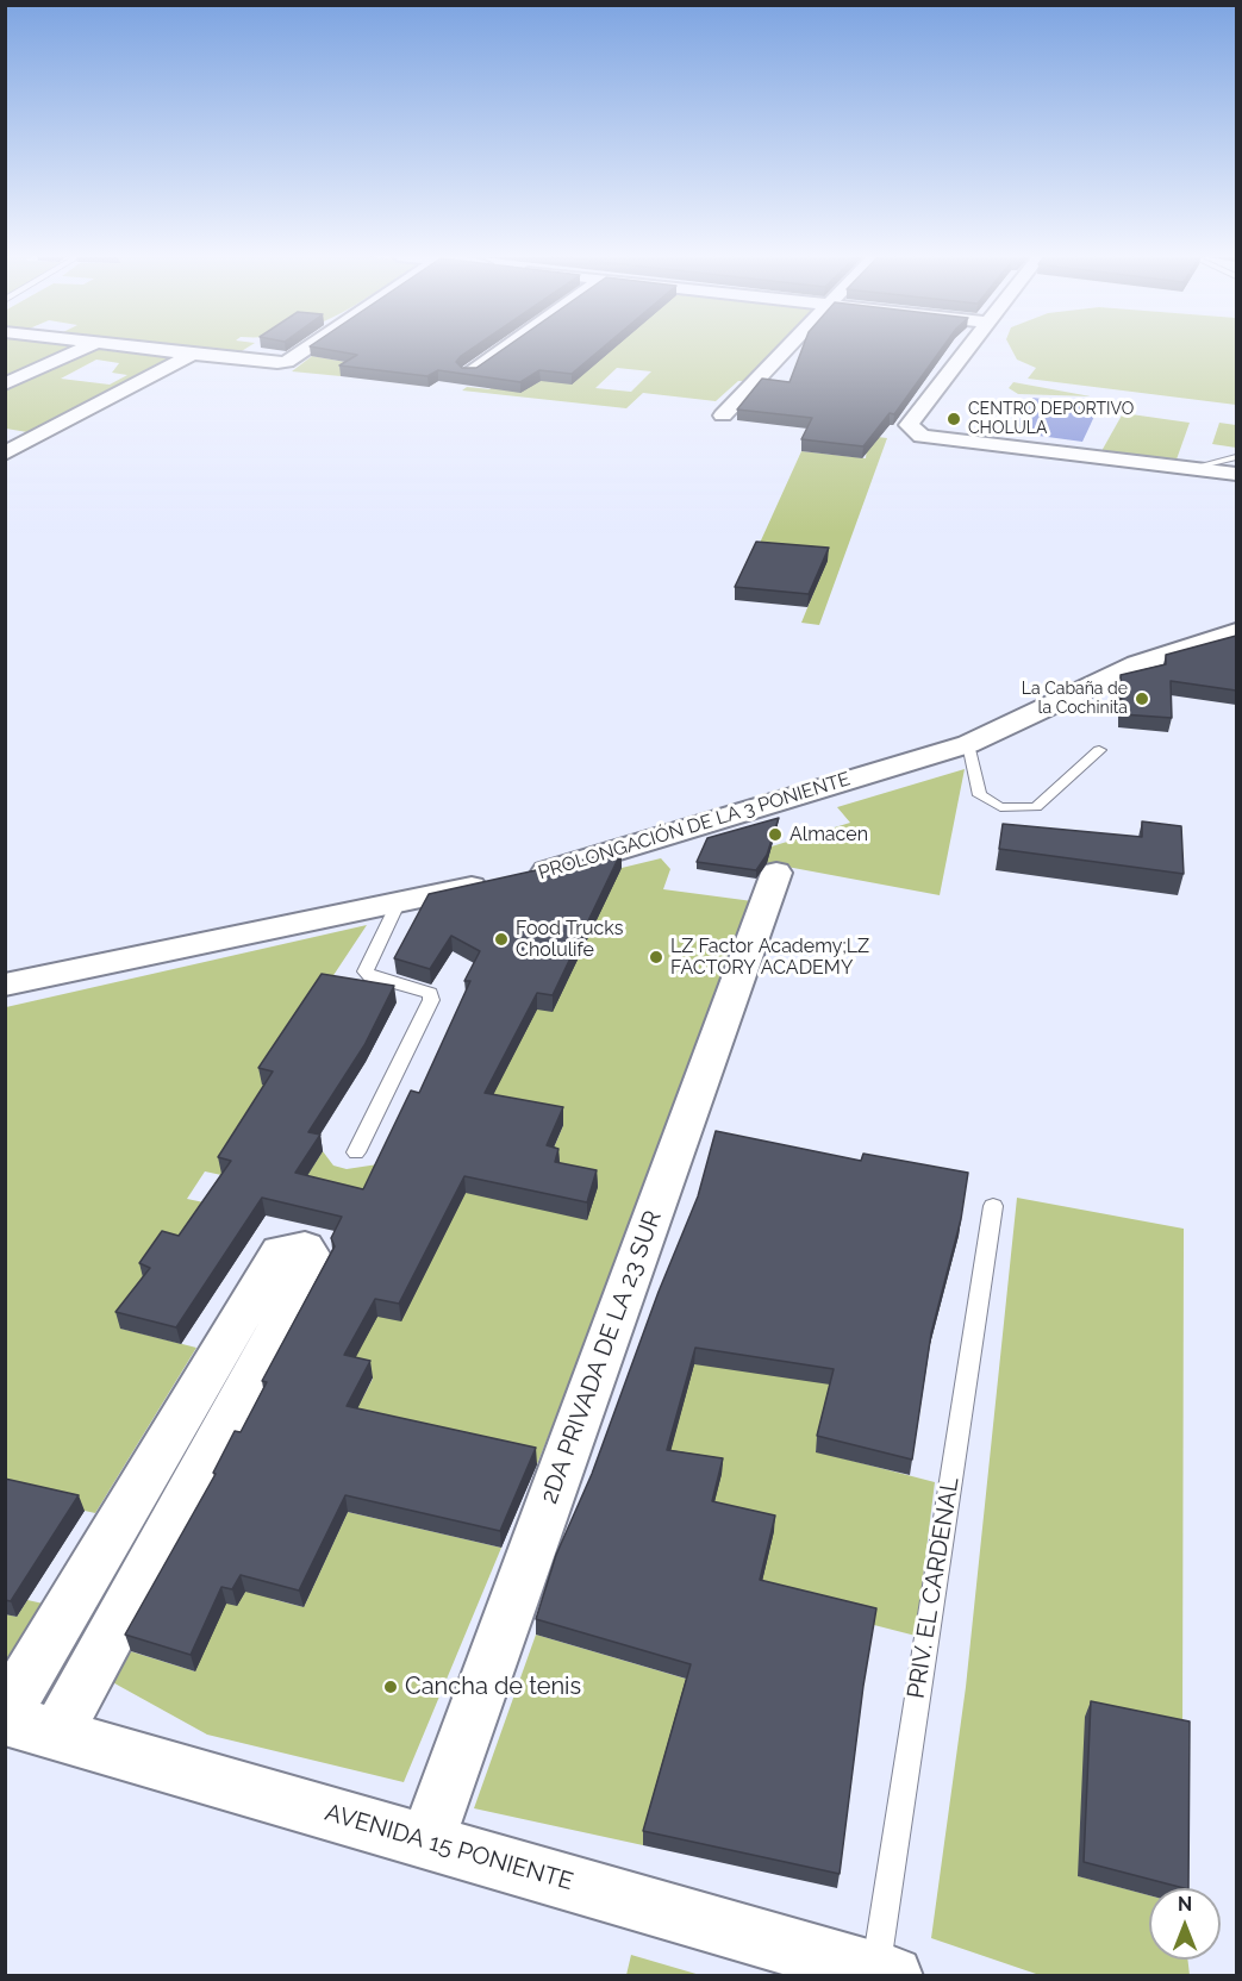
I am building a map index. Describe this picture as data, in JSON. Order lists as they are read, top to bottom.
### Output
{
  "streets": {
    "street": ["PROLONGACIÓN DE LA 3 PONIENTE", "2DA PRIVADA DE LA 23 SUR", "AVENIDA 15 PONIENTE"],
    "lane": ["PRIV. EL CARDENAL"]
  },
  "crossings": [
    ["2DA PRIVADA DE LA 23 SUR", "AVENIDA 15 PONIENTE"],
    ["PRIV. EL CARDENAL", "AVENIDA 15 PONIENTE"]
  ],
  "places": [
    "CENTRO DEPORTIVO CHOLULA",
    "La Cabaña de la Cochinita",
    "Almacen",
    "Food Trucks Cholulife",
    "LZ Factor Academy;LZ FACTORY ACADEMY",
    "Cancha de tenis"
  ],
  "north": "top"
}
